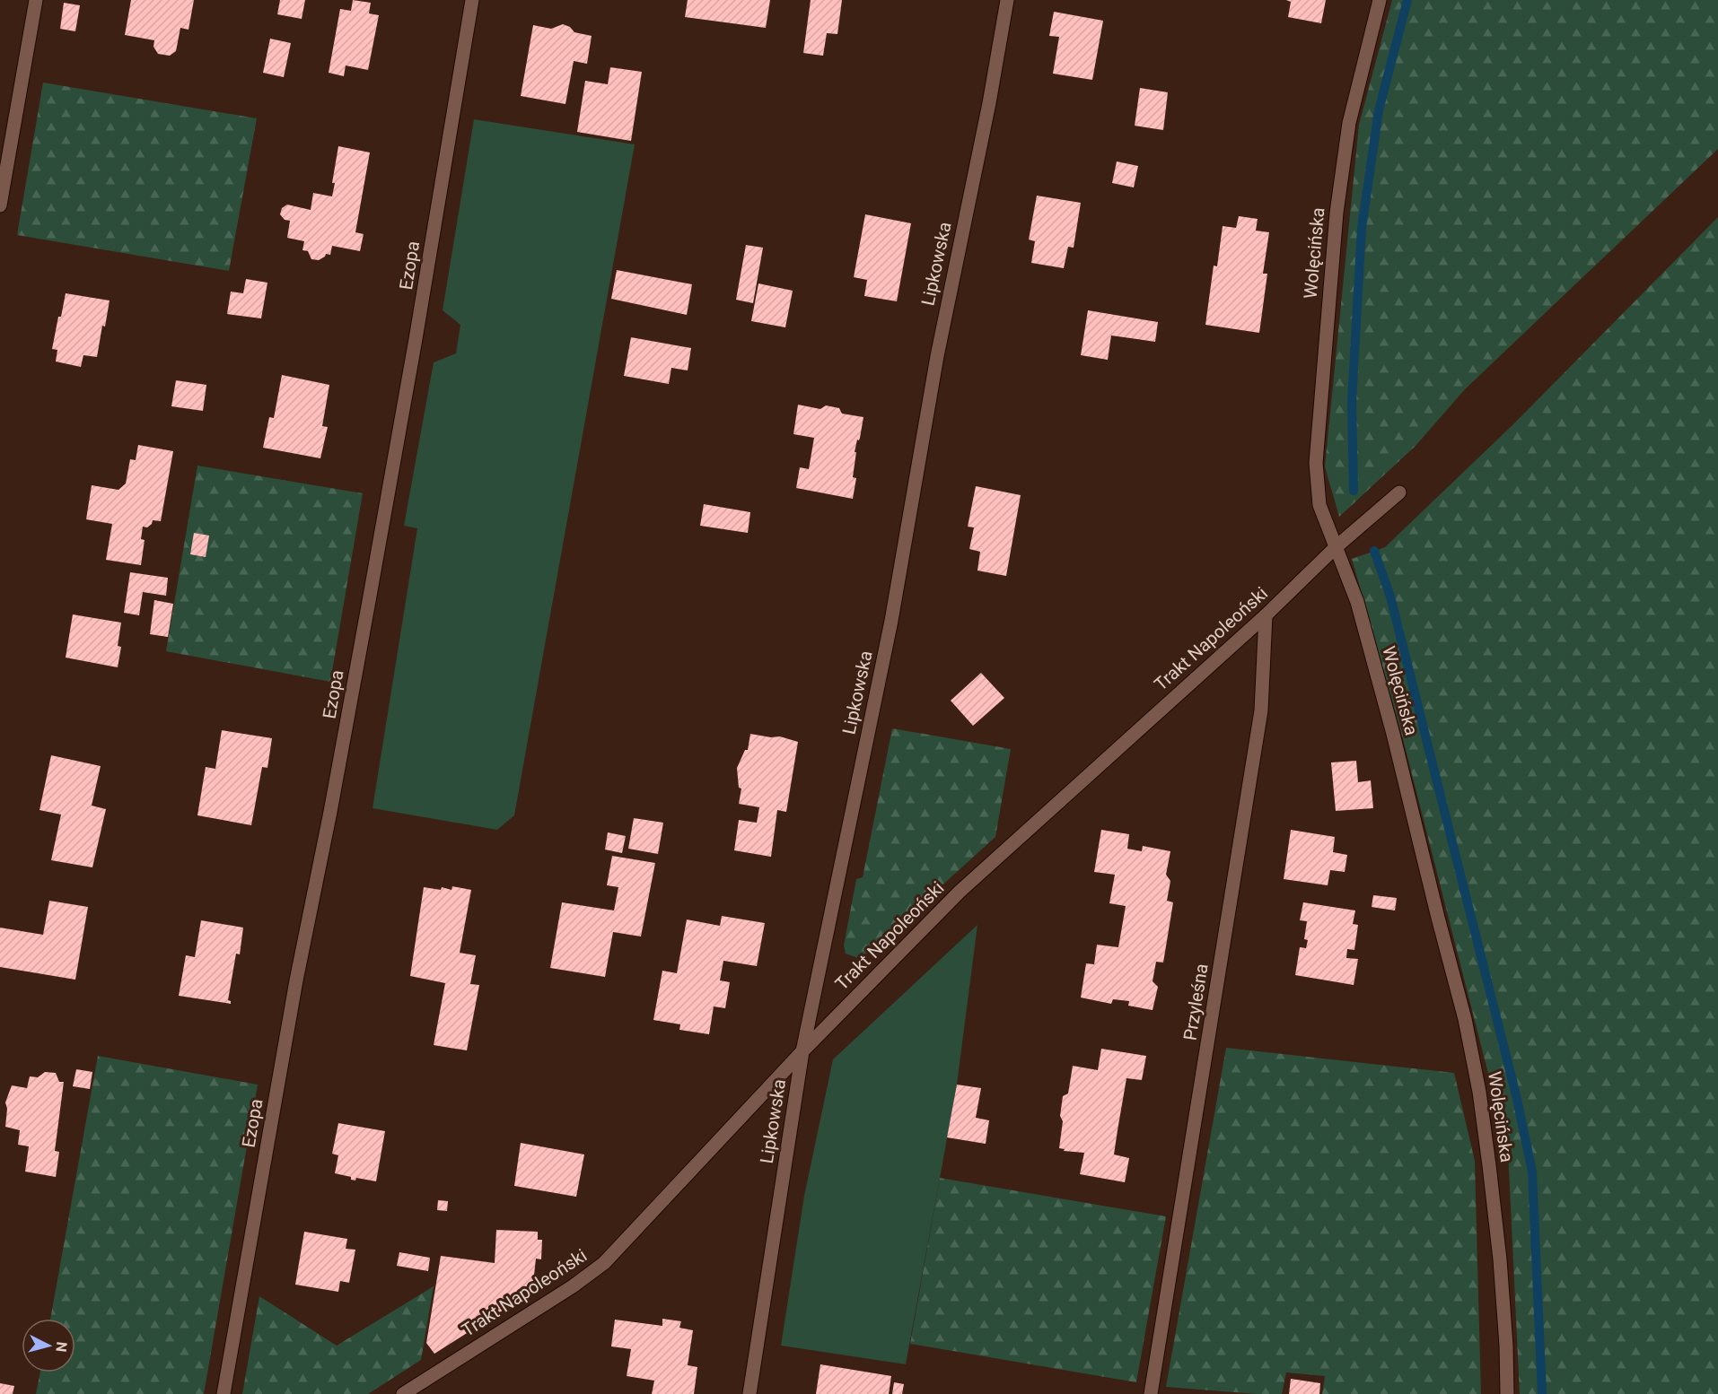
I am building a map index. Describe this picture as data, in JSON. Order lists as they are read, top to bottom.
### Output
{
  "streets": {
    "street": [
      "Wolęcińska",
      "Lipkowska",
      "Ezopa",
      "Trakt Napoleoński",
      "Przyleśna"
    ]
  },
  "crossings": [
    ["Wolęcińska", "Trakt Napoleoński"],
    ["Lipkowska", "Trakt Napoleoński"],
    ["Trakt Napoleoński", "Przyleśna"]
  ],
  "north": "right"
}
